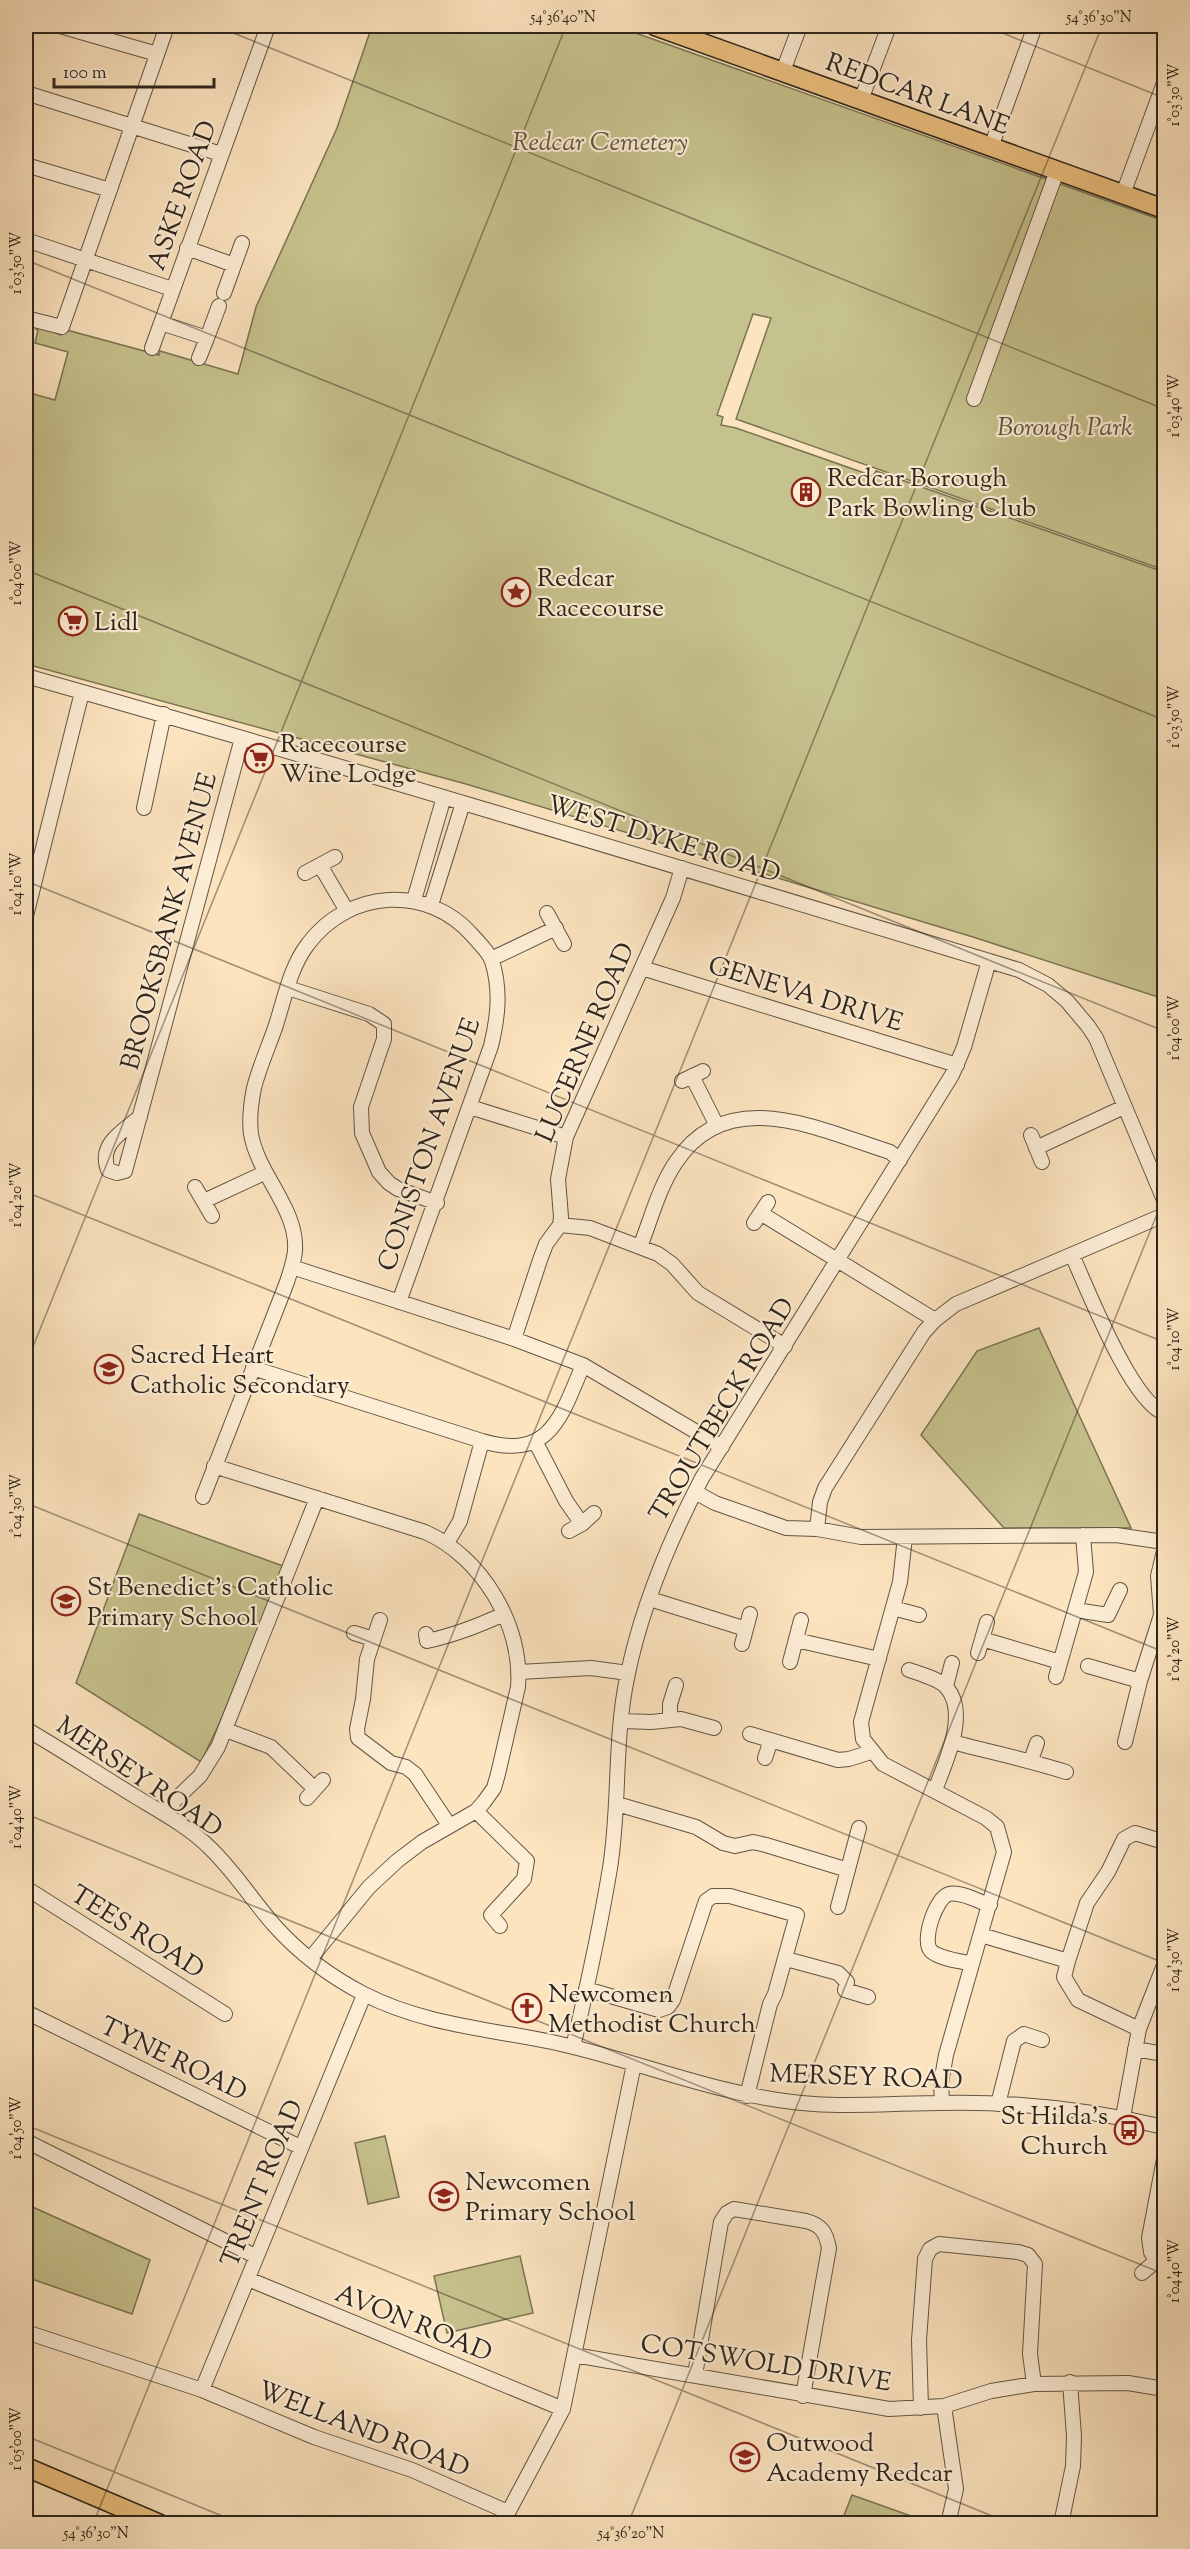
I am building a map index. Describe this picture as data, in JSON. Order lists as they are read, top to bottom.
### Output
{
  "streets": {
    "main road": ["REDCAR LANE"],
    "street": [
      "ASKE ROAD",
      "WEST DYKE ROAD",
      "BROOKSBANK AVENUE",
      "GENEVA DRIVE",
      "LUCERNE ROAD",
      "CONISTON AVENUE",
      "TROUTBECK ROAD",
      "MERSEY ROAD",
      "TEES ROAD",
      "TYNE ROAD",
      "TRENT ROAD",
      "AVON ROAD",
      "COTSWOLD DRIVE",
      "WELLAND ROAD"
    ]
  },
  "crossings": [
    ["WEST DYKE ROAD", "BROOKSBANK AVENUE"],
    ["WEST DYKE ROAD", "LUCERNE ROAD"],
    ["WEST DYKE ROAD", "TROUTBECK ROAD"],
    ["GENEVA DRIVE", "LUCERNE ROAD"],
    ["GENEVA DRIVE", "TROUTBECK ROAD"],
    ["TROUTBECK ROAD", "MERSEY ROAD"],
    ["MERSEY ROAD", "TRENT ROAD"],
    ["TYNE ROAD", "TRENT ROAD"],
    ["TRENT ROAD", "AVON ROAD"],
    ["TRENT ROAD", "WELLAND ROAD"]
  ],
  "parks": ["Redcar Cemetery", "Borough Park"],
  "places": {
    "building": ["Redcar Borough Park Bowling Club"],
    "place": ["Redcar Racecourse"],
    "supermarket": ["Lidl", "Racecourse Wine Lodge"],
    "school or university": [
      "Sacred Heart Catholic Secondary",
      "St Benedict's Catholic Primary School",
      "Newcomen Primary School",
      "Outwood Academy Redcar"
    ],
    "church": ["Newcomen Methodist Church"],
    "bus stop": ["St Hilda's Church"]
  },
  "scale_bar": "100 m",
  "coordinates": [
    "54°36'40\"N",
    "54°36'30\"N",
    "1°03'30\"W",
    "1°03'50\"W",
    "1°03'40\"W",
    "1°04'00\"W",
    "1°04'10\"W",
    "1°04'20\"W",
    "1°04'30\"W",
    "1°04'40\"W",
    "1°04'50\"W",
    "1°05'00\"W",
    "54°36'20\"N"
  ]
}
